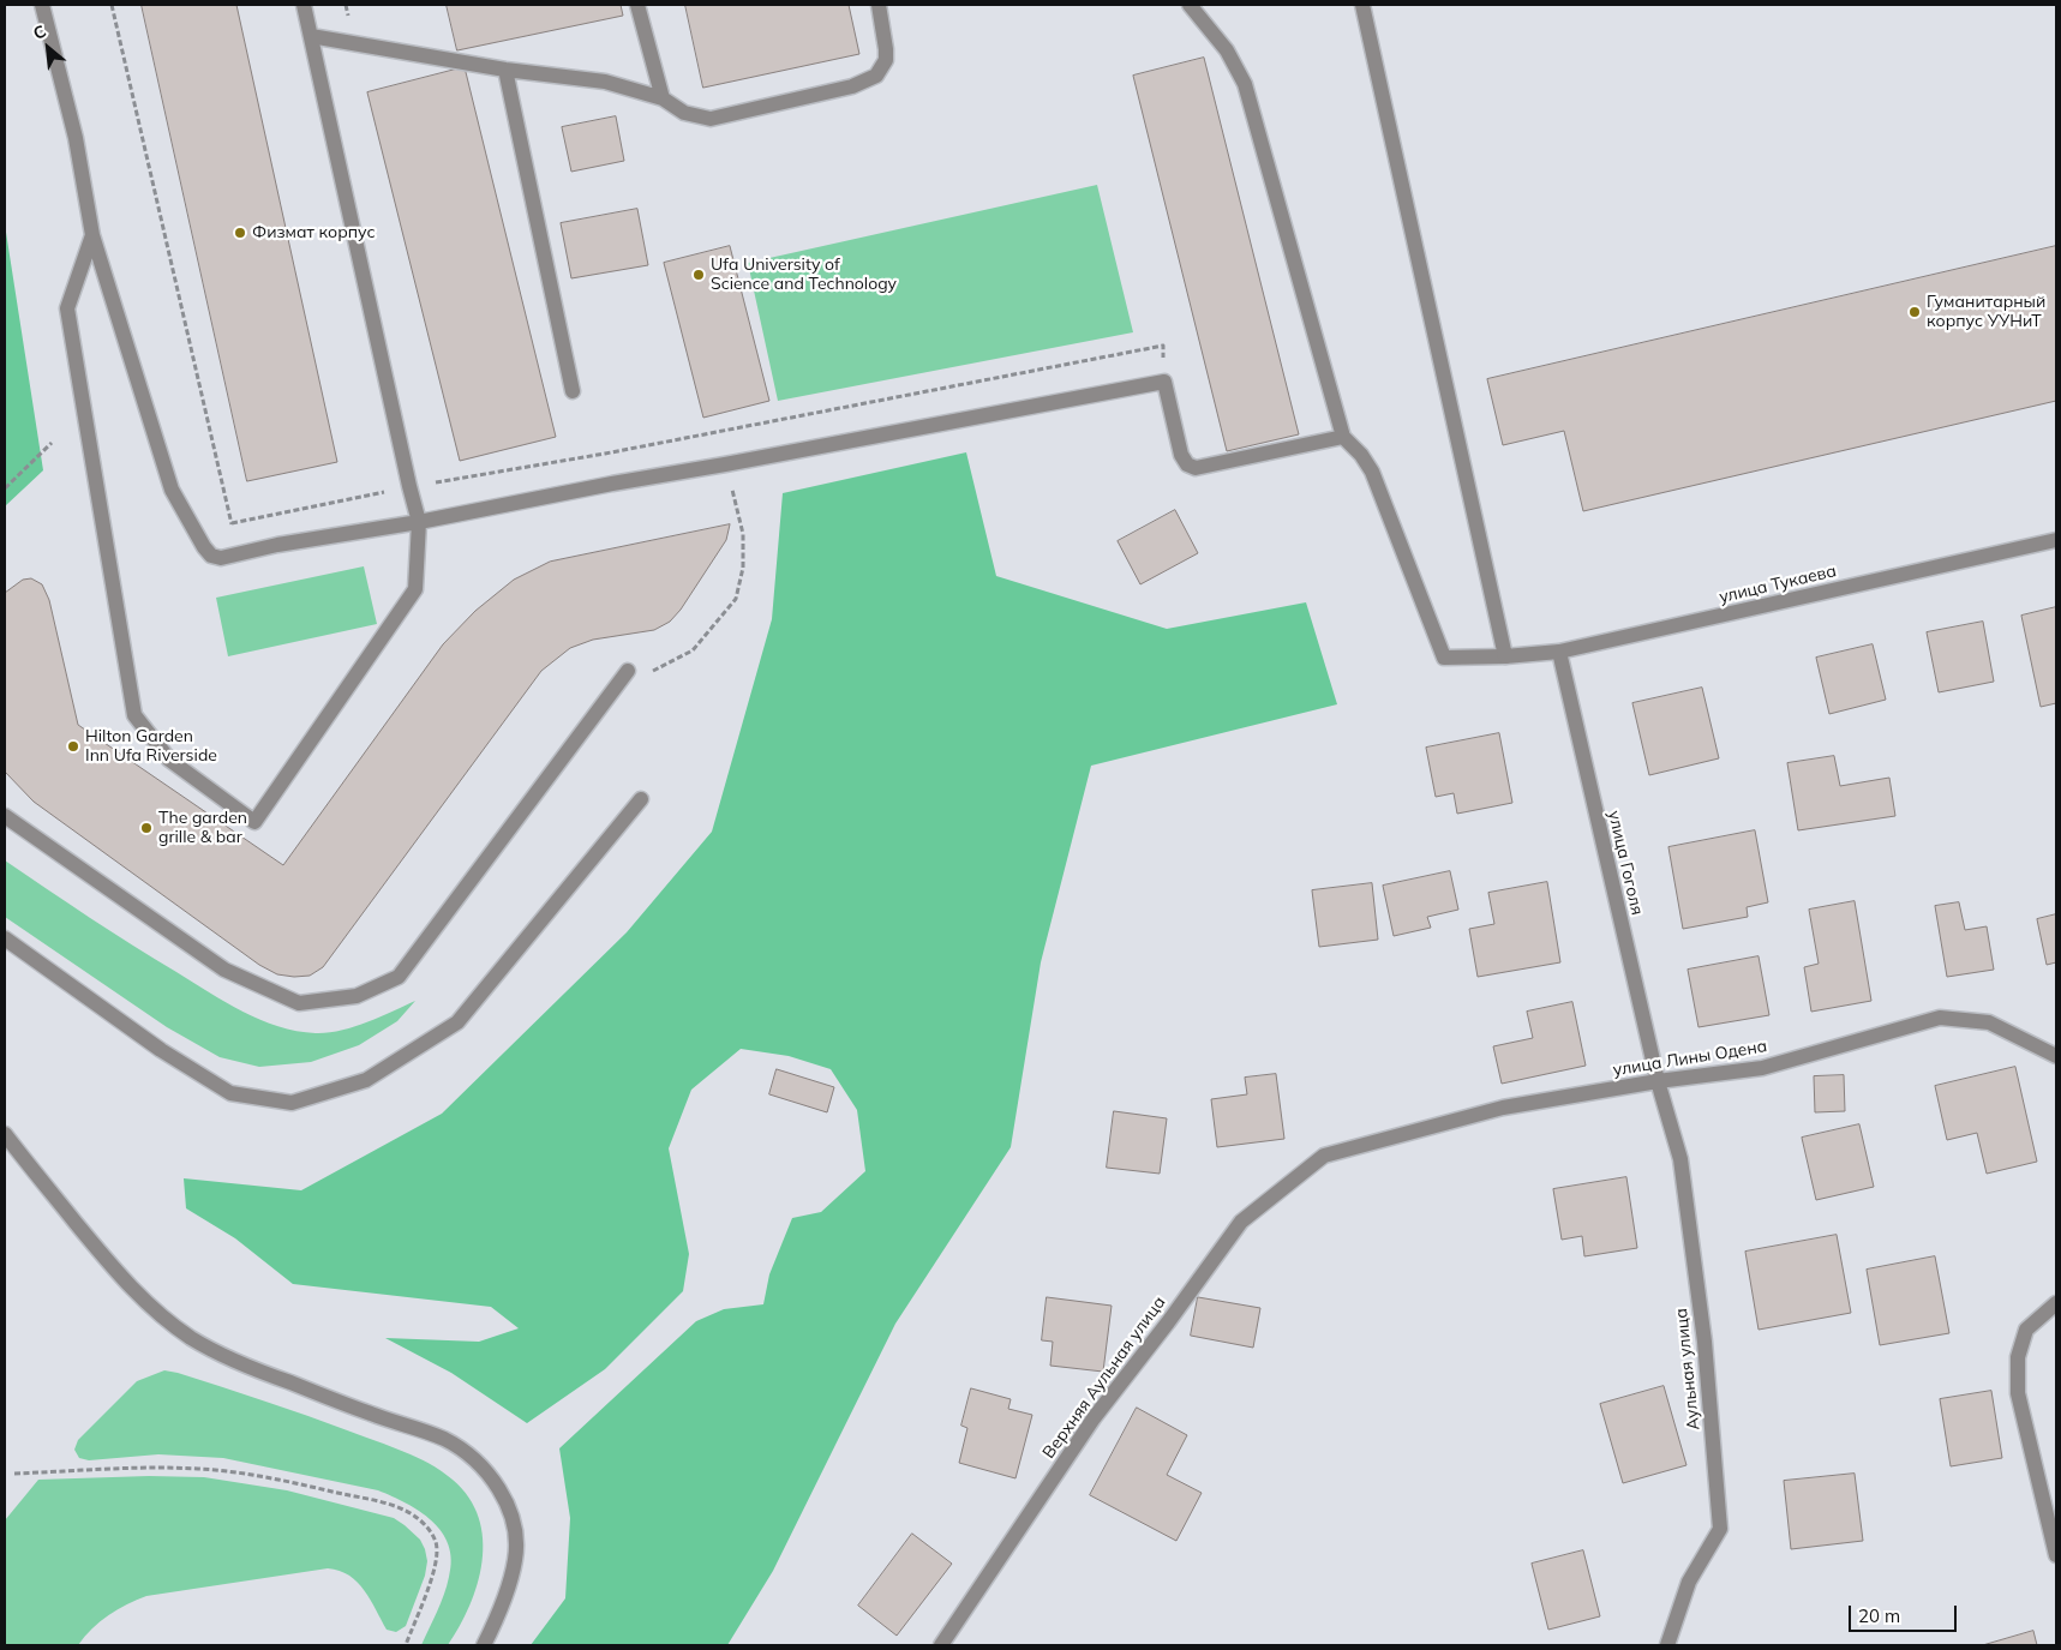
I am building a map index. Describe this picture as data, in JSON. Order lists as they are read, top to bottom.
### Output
{
  "streets": {
    "street": [
      "улица Тукаева",
      "улица Гоголя",
      "улица Лины Одена",
      "Аульная улица",
      "Верхняя Аульная улица"
    ]
  },
  "crossings": [
    ["улица Тукаева", "улица Гоголя"],
    ["улица Гоголя", "улица Лины Одена"],
    ["улица Гоголя", "Аульная улица"],
    ["улица Лины Одена", "Аульная улица"],
    ["улица Лины Одена", "Верхняя Аульная улица"]
  ],
  "places": [
    "Физмат корпус",
    "Ufa University of Science and Technology",
    "Гуманитарный корпус УУНиТ",
    "Hilton Garden Inn Ufa Riverside",
    "The garden grille & bar"
  ],
  "scale_bar": "20 m",
  "north": "top left"
}
